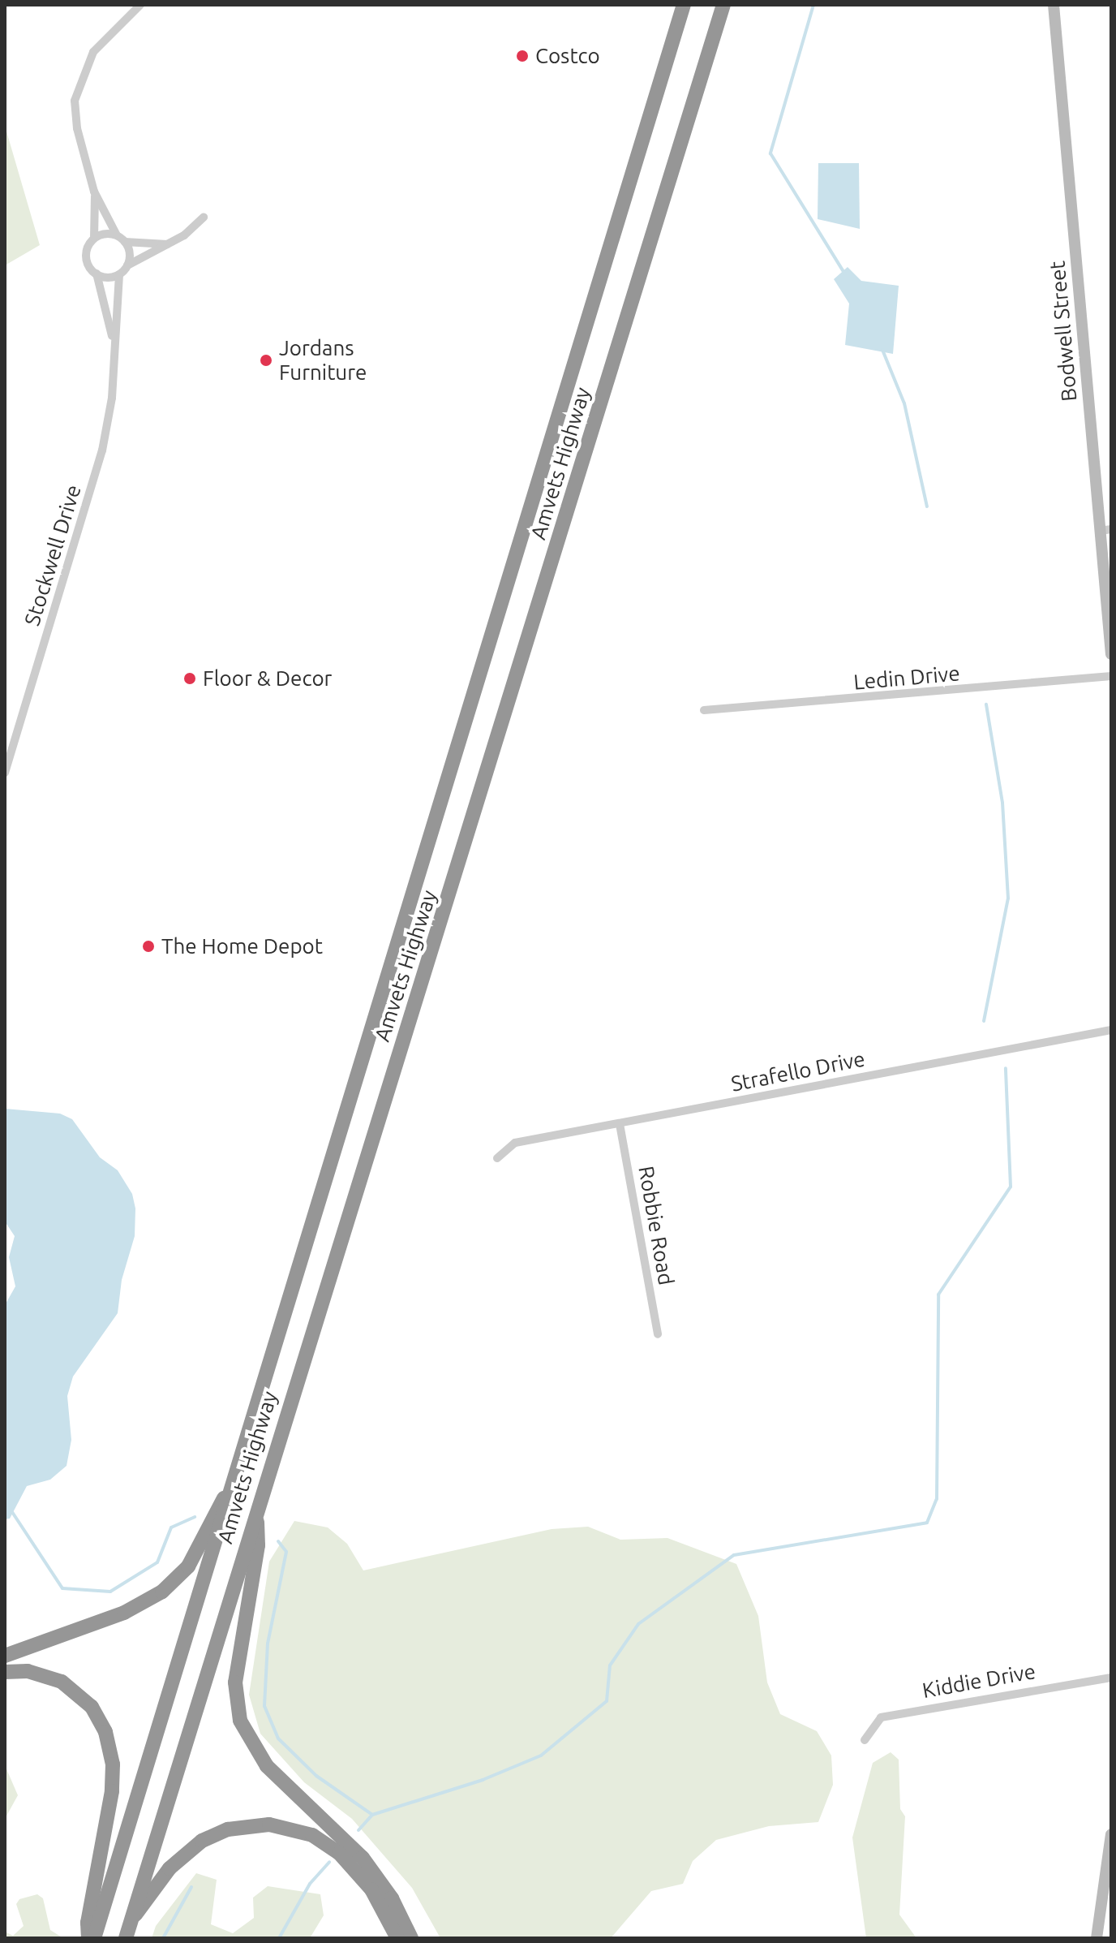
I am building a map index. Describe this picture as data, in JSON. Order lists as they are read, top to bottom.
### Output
{
  "streets": {
    "highway": ["Amvets Highway"],
    "street": [
      "Bodwell Street",
      "Stockwell Drive",
      "Ledin Drive",
      "Strafello Drive",
      "Robbie Road",
      "Kiddie Drive"
    ]
  },
  "crossings": [
    ["Strafello Drive", "Robbie Road"]
  ],
  "places": [
    "Costco",
    "Jordans Furniture",
    "Floor & Decor",
    "The Home Depot"
  ]
}
